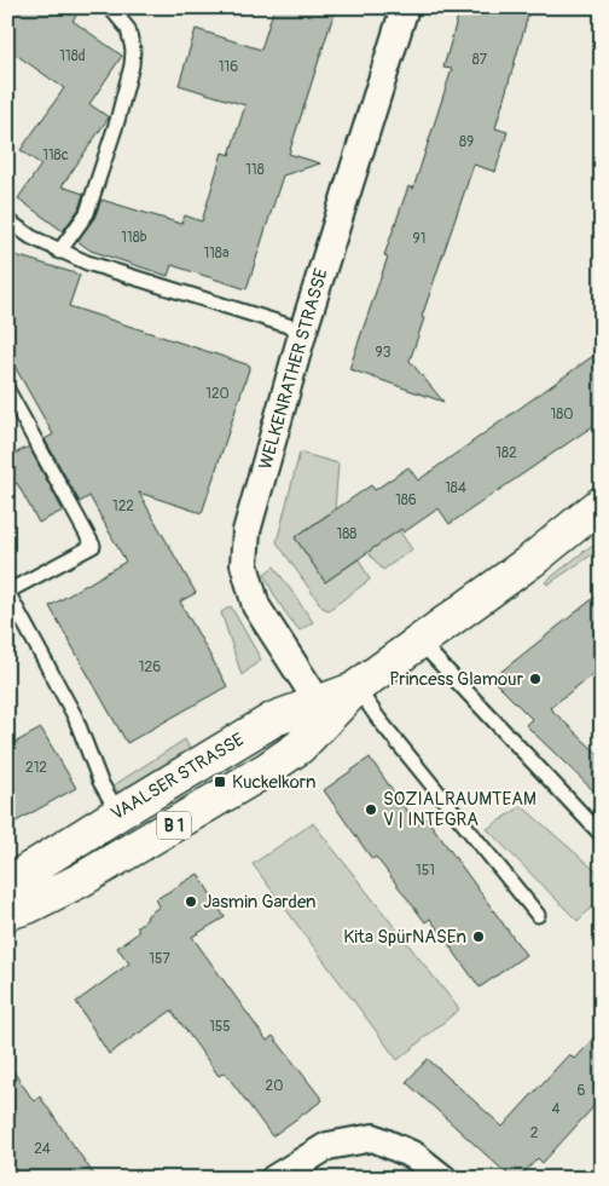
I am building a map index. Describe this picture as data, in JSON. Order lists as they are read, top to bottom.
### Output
{
  "streets": {
    "main road": ["VAALSER STRASSE", "B 1"],
    "street": ["WELKENRATHER STRASSE"]
  },
  "crossings": [
    ["WELKENRATHER STRASSE", "VAALSER STRASSE"]
  ],
  "places": {
    "other": [
      "Princess Glamour",
      "SOZIALRAUMTEAM V | INTEGRA",
      "Jasmin Garden",
      "Kita SpürNASEn"
    ],
    "transit": ["Kuckelkorn"]
  },
  "house_numbers": [
    "118d",
    "87",
    "116",
    "89",
    "118c",
    "118",
    "118b",
    "91",
    "118a",
    "93",
    "120",
    "180",
    "182",
    "184",
    "186",
    "122",
    "188",
    "126",
    "212",
    "151",
    "157",
    "155",
    "20",
    "6",
    "4",
    "2",
    "24"
  ]
}
